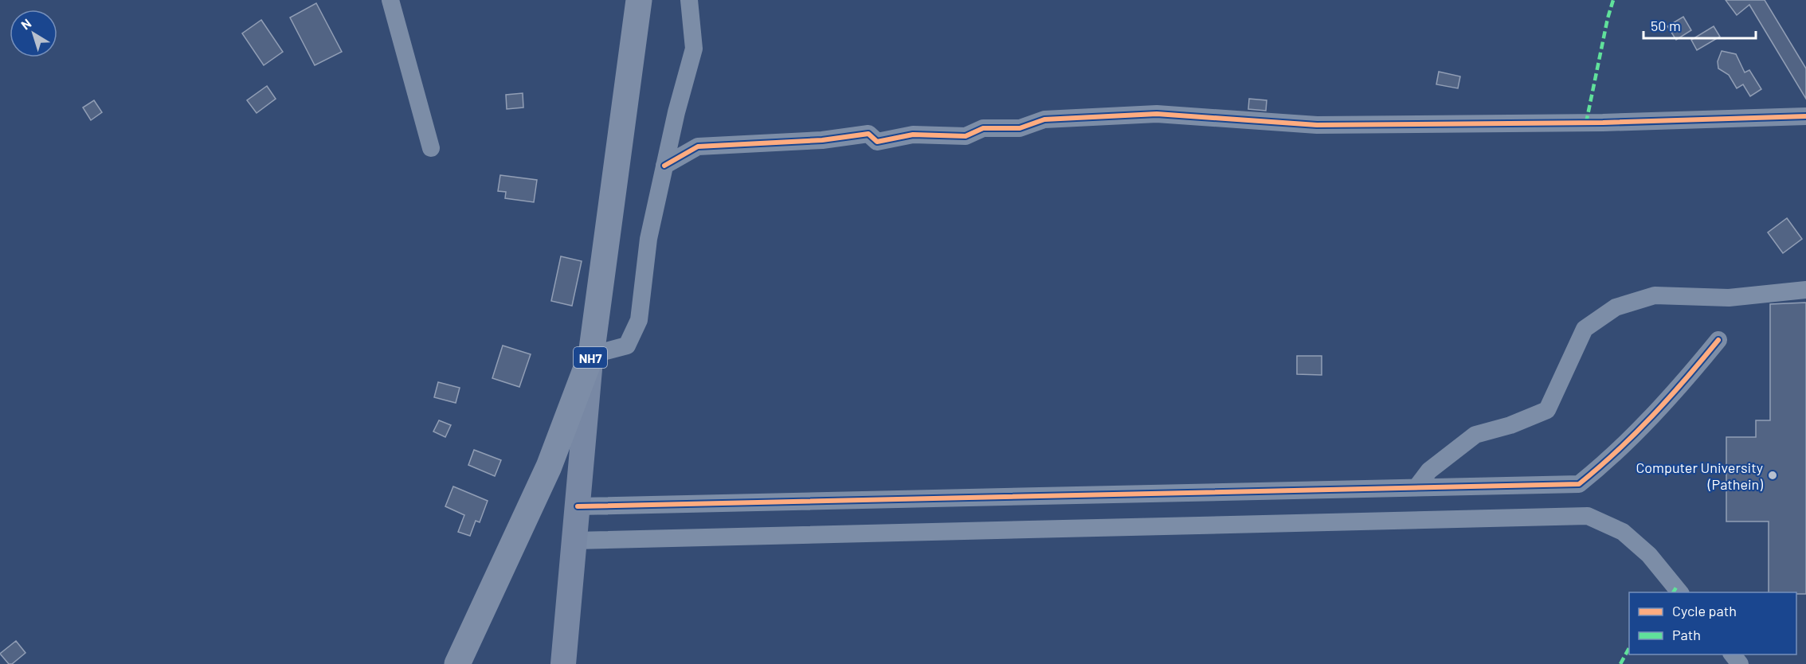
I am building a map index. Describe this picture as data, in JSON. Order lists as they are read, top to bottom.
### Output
{
  "streets": {
    "highway": ["NH7"]
  },
  "places": ["Computer University (Pathein)"],
  "legend": ["Cycle path", "Path"],
  "scale_bar": "50 m",
  "north": "top left"
}
